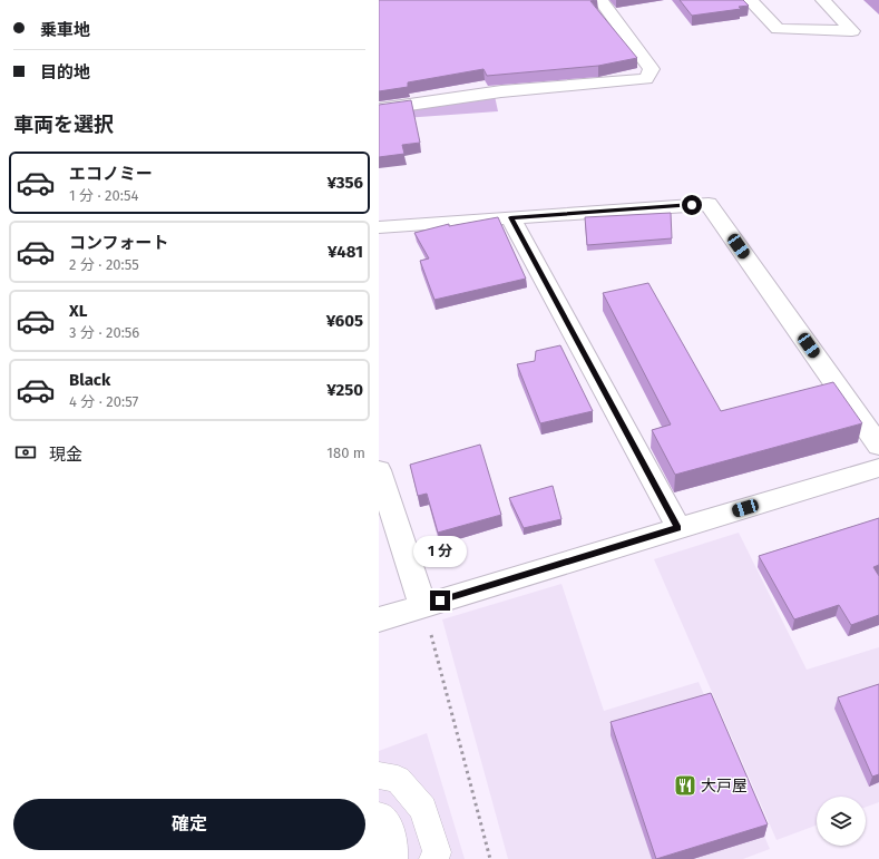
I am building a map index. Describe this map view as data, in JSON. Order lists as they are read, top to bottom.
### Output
{
  "places": {
    "restaurant": ["大戸屋"]
  },
  "page": {
    "banner": ["乗車地", "目的地"],
    "heading": "車両を選択",
    "list": [
      {
        "name": "エコノミー",
        "note": "1 分 · 20:54",
        "value": "¥356"
      },
      {
        "name": "コンフォート",
        "note": "2 分 · 20:55",
        "value": "¥481"
      },
      {
        "name": "XL",
        "note": "3 分 · 20:56",
        "value": "¥605"
      },
      {
        "name": "Black",
        "note": "4 分 · 20:57",
        "value": "¥250"
      }
    ],
    "pay": ["現金", "180 m"],
    "bubble": "1 分",
    "buttons": "確定"
  }
}
